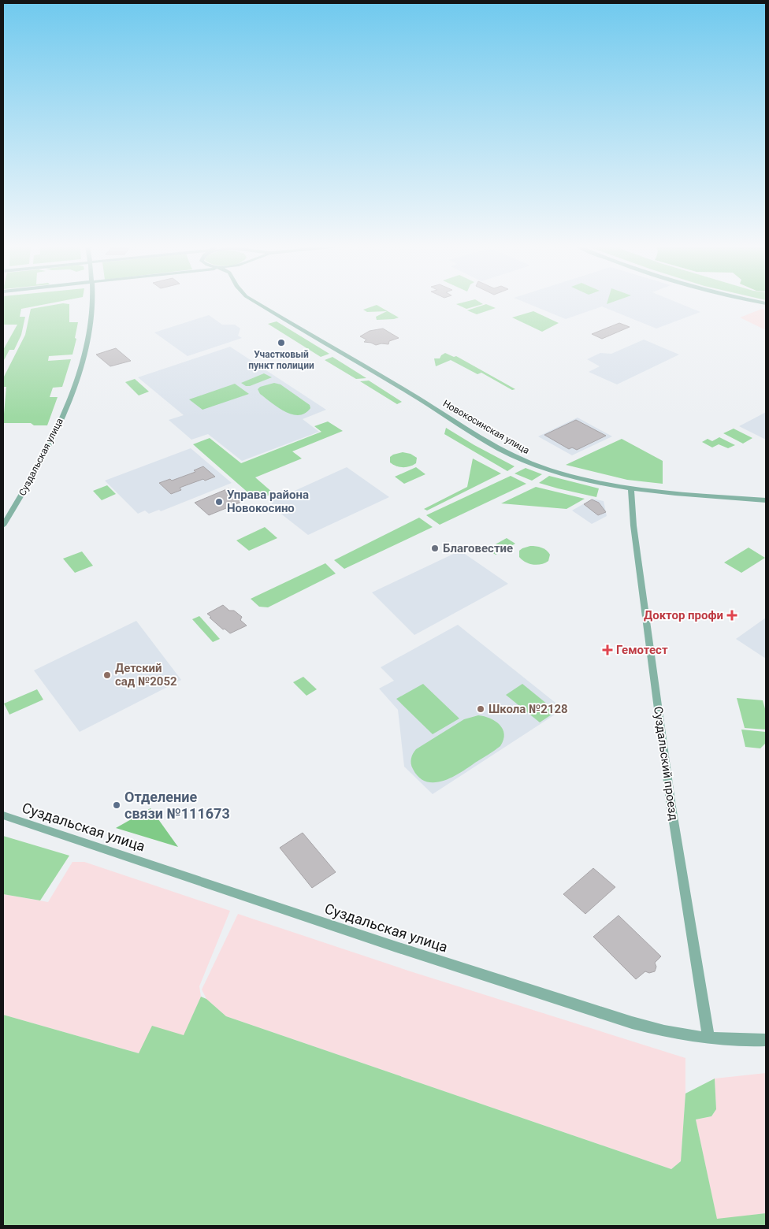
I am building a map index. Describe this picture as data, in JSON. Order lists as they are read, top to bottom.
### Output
{
  "streets": {
    "street": ["Новокосинская улица", "Суздальская улица", "Суздальский проезд"]
  },
  "crossings": [
    ["Новокосинская улица", "Суздальский проезд"],
    ["Суздальская улица", "Суздальский проезд"]
  ],
  "places": {
    "other": [
      "Участковый пункт полиции",
      "Управа района Новокосино",
      "Благовестие",
      "Детский сад №2052",
      "Школа №2128",
      "Отделение связи №111673"
    ],
    "health": ["Доктор профи", "Гемотест"]
  }
}
